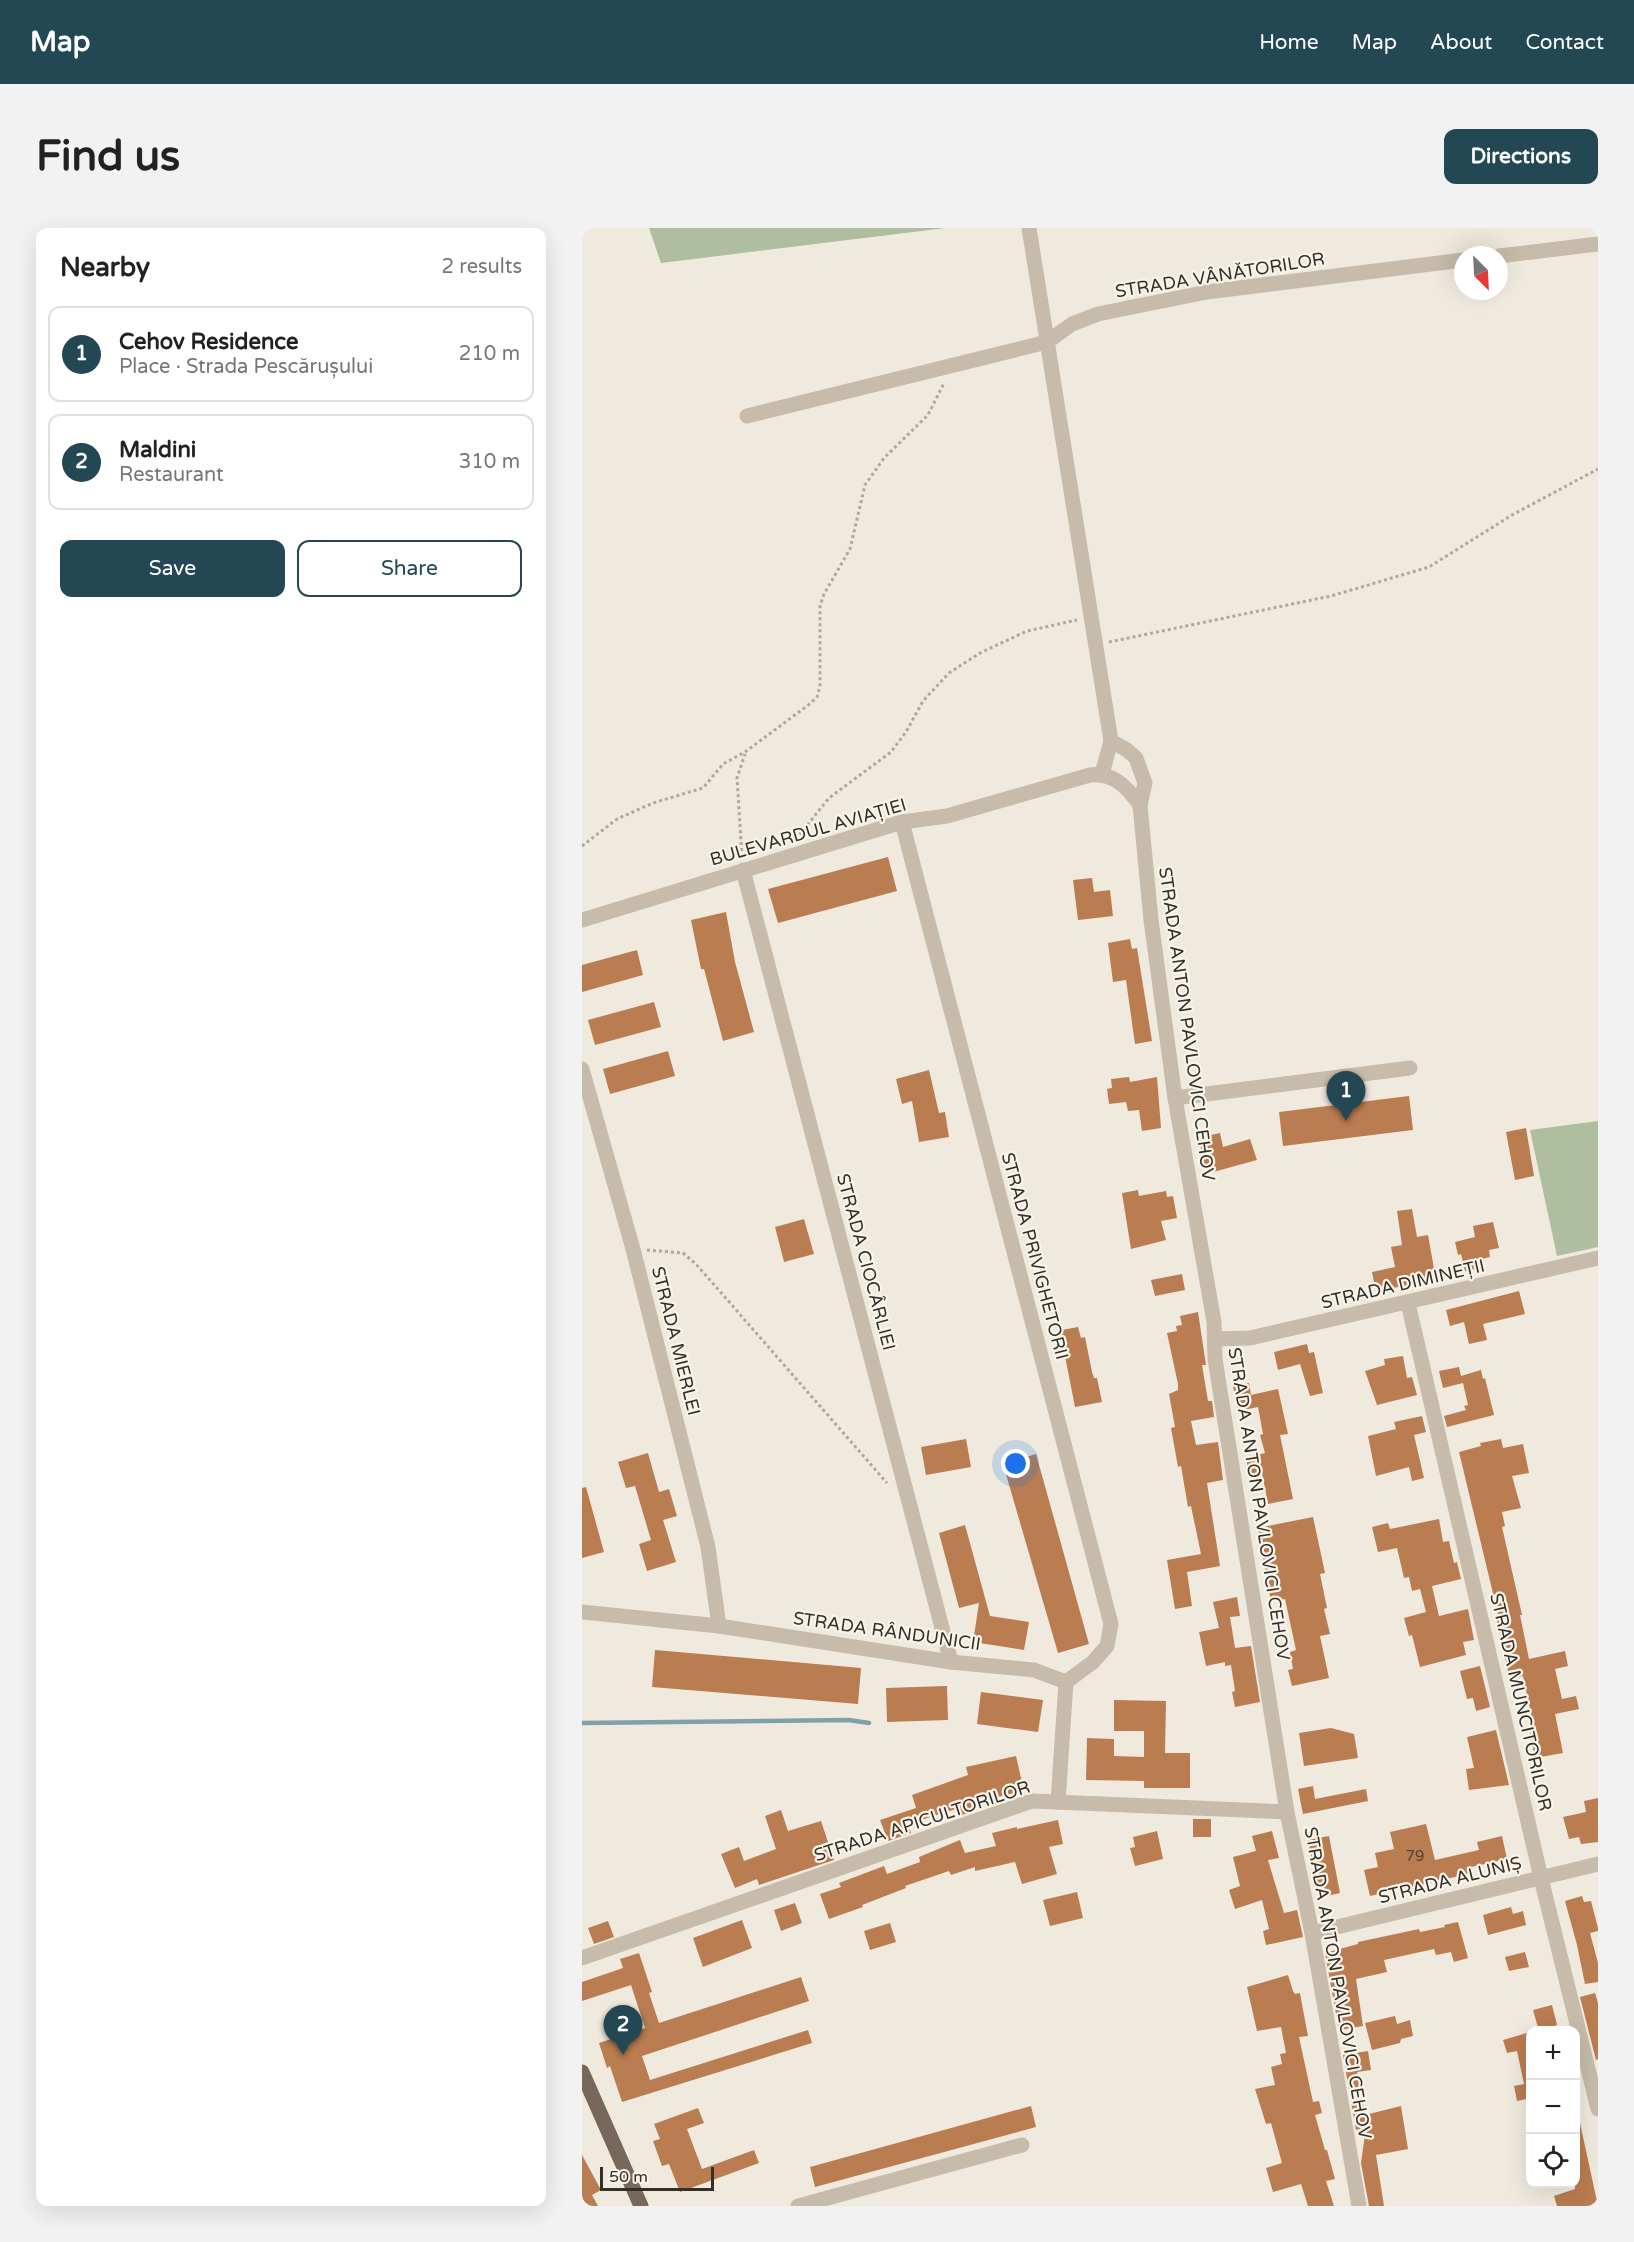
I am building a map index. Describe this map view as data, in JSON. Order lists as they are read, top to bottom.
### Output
{
  "streets": {
    "street": [
      "STRADA VÂNĂTORILOR",
      "BULEVARDUL AVIAȚIEI",
      "STRADA ANTON PAVLOVICI CEHOV",
      "STRADA PRIVIGHETORII",
      "STRADA CIOCÂRLIEI",
      "STRADA DIMINEȚII",
      "STRADA MIERLEI",
      "STRADA RÂNDUNICII",
      "STRADA MUNCITORILOR",
      "STRADA APICULTORILOR",
      "STRADA ALUNIȘ"
    ]
  },
  "crossings": [
    ["BULEVARDUL AVIAȚIEI", "STRADA PRIVIGHETORII"],
    ["BULEVARDUL AVIAȚIEI", "STRADA CIOCÂRLIEI"],
    ["STRADA ANTON PAVLOVICI CEHOV", "STRADA DIMINEȚII"],
    ["STRADA ANTON PAVLOVICI CEHOV", "STRADA APICULTORILOR"],
    ["STRADA ANTON PAVLOVICI CEHOV", "STRADA ALUNIȘ"],
    ["STRADA PRIVIGHETORII", "STRADA RÂNDUNICII"],
    ["STRADA CIOCÂRLIEI", "STRADA RÂNDUNICII"],
    ["STRADA DIMINEȚII", "STRADA MUNCITORILOR"],
    ["STRADA MIERLEI", "STRADA RÂNDUNICII"],
    ["STRADA MUNCITORILOR", "STRADA ALUNIȘ"]
  ],
  "house_numbers": ["79"],
  "scale_bar": "50 m",
  "north": "bottom right",
  "page": {
    "header": "Map",
    "nav": [
      "Home",
      "Map",
      "About",
      "Contact"
    ],
    "buttons": [
      "Directions",
      ["Save", "Share"]
    ],
    "title": "Find us",
    "heading": ["Nearby", "2 results"],
    "list": [
      {
        "mark": "1",
        "name": "Cehov Residence",
        "note": "Place · Strada Pescărușului",
        "value": "210 m"
      },
      {
        "mark": "2",
        "name": "Maldini",
        "note": "Restaurant",
        "value": "310 m"
      }
    ],
    "pins": ["1", "2"],
    "map_buttons": ["+", "−"],
    "scale": "50 m"
  }
}
